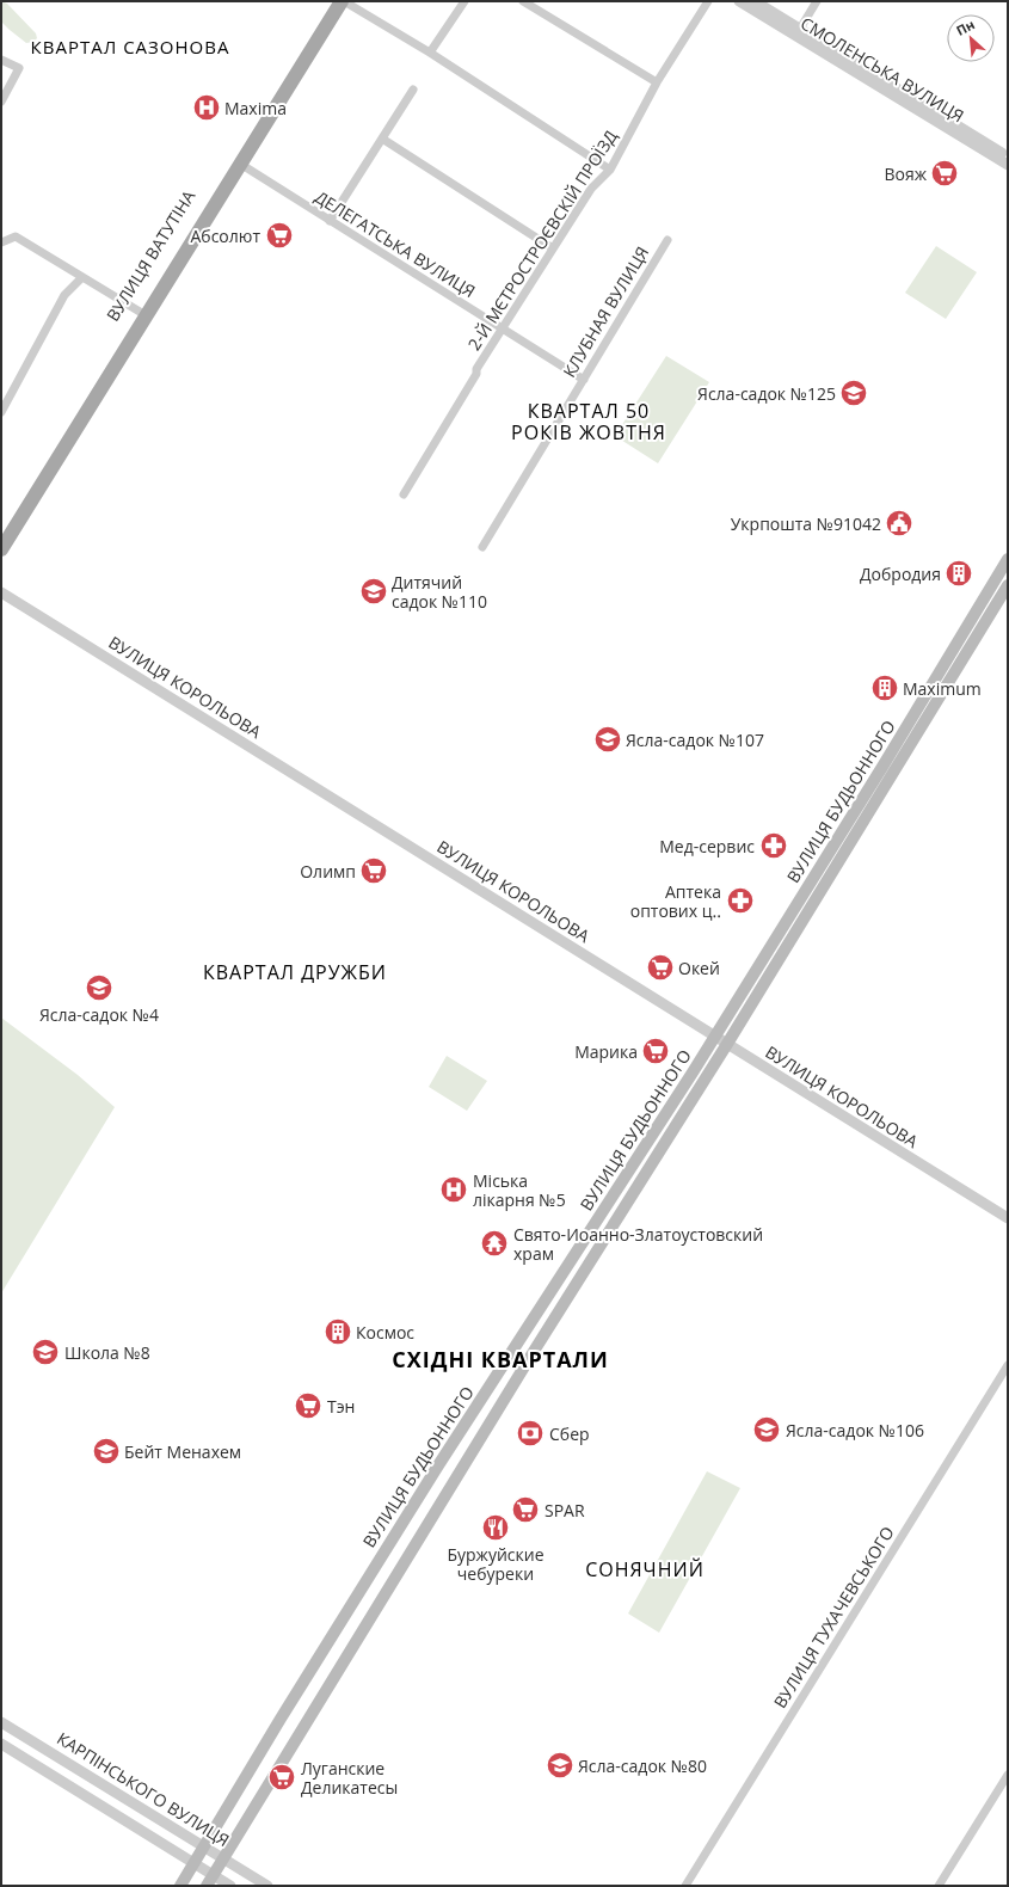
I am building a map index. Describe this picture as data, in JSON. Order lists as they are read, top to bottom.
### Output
{
  "streets": {
    "main road": ["ВУЛИЦЯ ВАТУТІНА", "ВУЛИЦЯ БУДЬОННОГО"],
    "street": [
      "СМОЛЕНСЬКА ВУЛИЦЯ",
      "2-Й МЄТРОСТРОЄВСКІЙ ПРОЇЗД",
      "ДЕЛЕГАТСЬКА ВУЛИЦЯ",
      "КЛУБНАЯ ВУЛИЦЯ",
      "ВУЛИЦЯ КОРОЛЬОВА",
      "ВУЛИЦЯ ТУХАЧЕВСЬКОГО",
      "КАРПІНСЬКОГО ВУЛИЦЯ"
    ]
  },
  "crossings": [
    ["2-Й МЄТРОСТРОЄВСКІЙ ПРОЇЗД", "ДЕЛЕГАТСЬКА ВУЛИЦЯ"],
    ["ДЕЛЕГАТСЬКА ВУЛИЦЯ", "ВУЛИЦЯ ВАТУТІНА"],
    ["ДЕЛЕГАТСЬКА ВУЛИЦЯ", "КЛУБНАЯ ВУЛИЦЯ"],
    ["ВУЛИЦЯ КОРОЛЬОВА", "ВУЛИЦЯ БУДЬОННОГО"],
    ["ВУЛИЦЯ БУДЬОННОГО", "КАРПІНСЬКОГО ВУЛИЦЯ"]
  ],
  "districts": [
    "КВАРТАЛ САЗОНОВА",
    "КВАРТАЛ 50 РОКІВ ЖОВТНЯ",
    "КВАРТАЛ ДРУЖБИ",
    "СХІДНІ КВАРТАЛИ",
    "СОНЯЧНИЙ"
  ],
  "places": {
    "hospital": ["Maxima", "Міська лікарня №5"],
    "supermarket": [
      "Вояж",
      "Абсолют",
      "Олимп",
      "Окей",
      "Марика",
      "Тэн",
      "SPAR",
      "Луганские Деликатесы"
    ],
    "school or university": [
      "Ясла-садок №125",
      "Дитячий садок №110",
      "Ясла-садок №107",
      "Ясла-садок №4",
      "Школа №8",
      "Ясла-садок №106",
      "Бейт Менахем",
      "Ясла-садок №80"
    ],
    "public building": ["Укрпошта №91042"],
    "building": ["Добродия", "Maximum", "Космос"],
    "pharmacy": ["Мед-сервис", "Аптека оптових ц‥"],
    "temple": ["Свято-Иоанно-Златоустовский храм"],
    "bank": ["Сбер"],
    "restaurant": ["Буржуйские чебуреки"]
  },
  "north": "top left"
}
